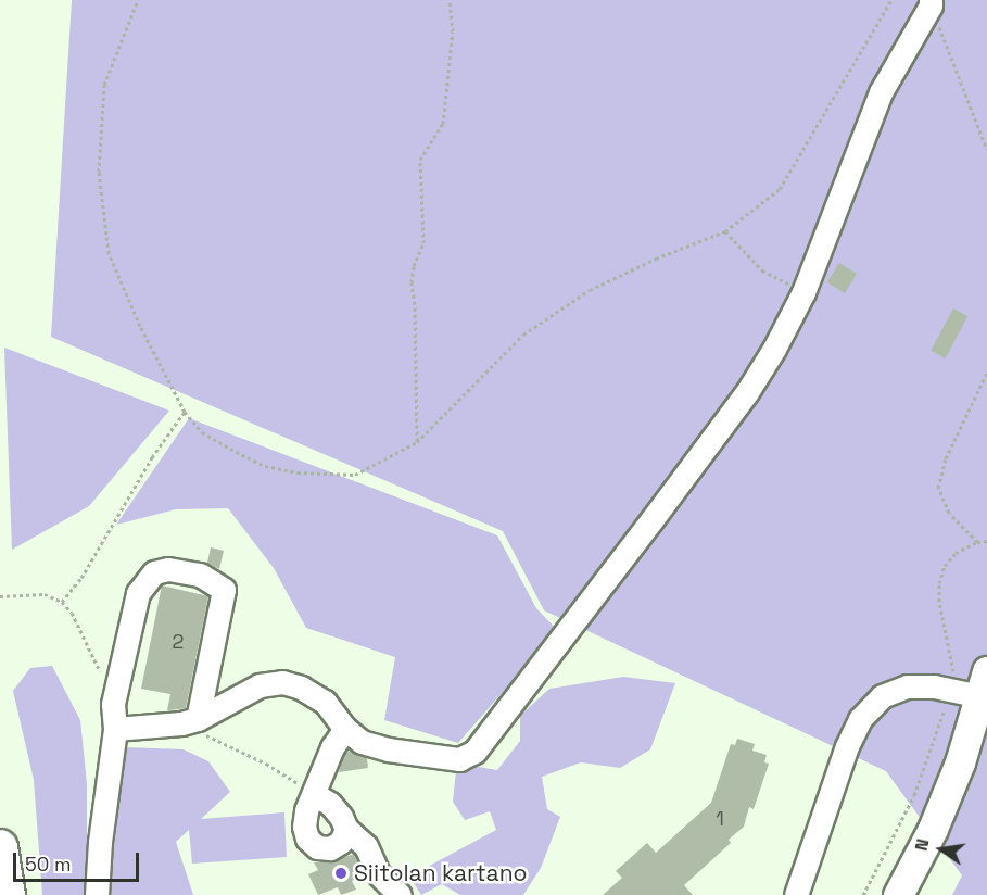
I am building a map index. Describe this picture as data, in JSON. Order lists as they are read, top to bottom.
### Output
{
  "places": ["Siitolan kartano"],
  "house_numbers": ["2", "1"],
  "scale_bar": "50 m",
  "north": "left"
}
